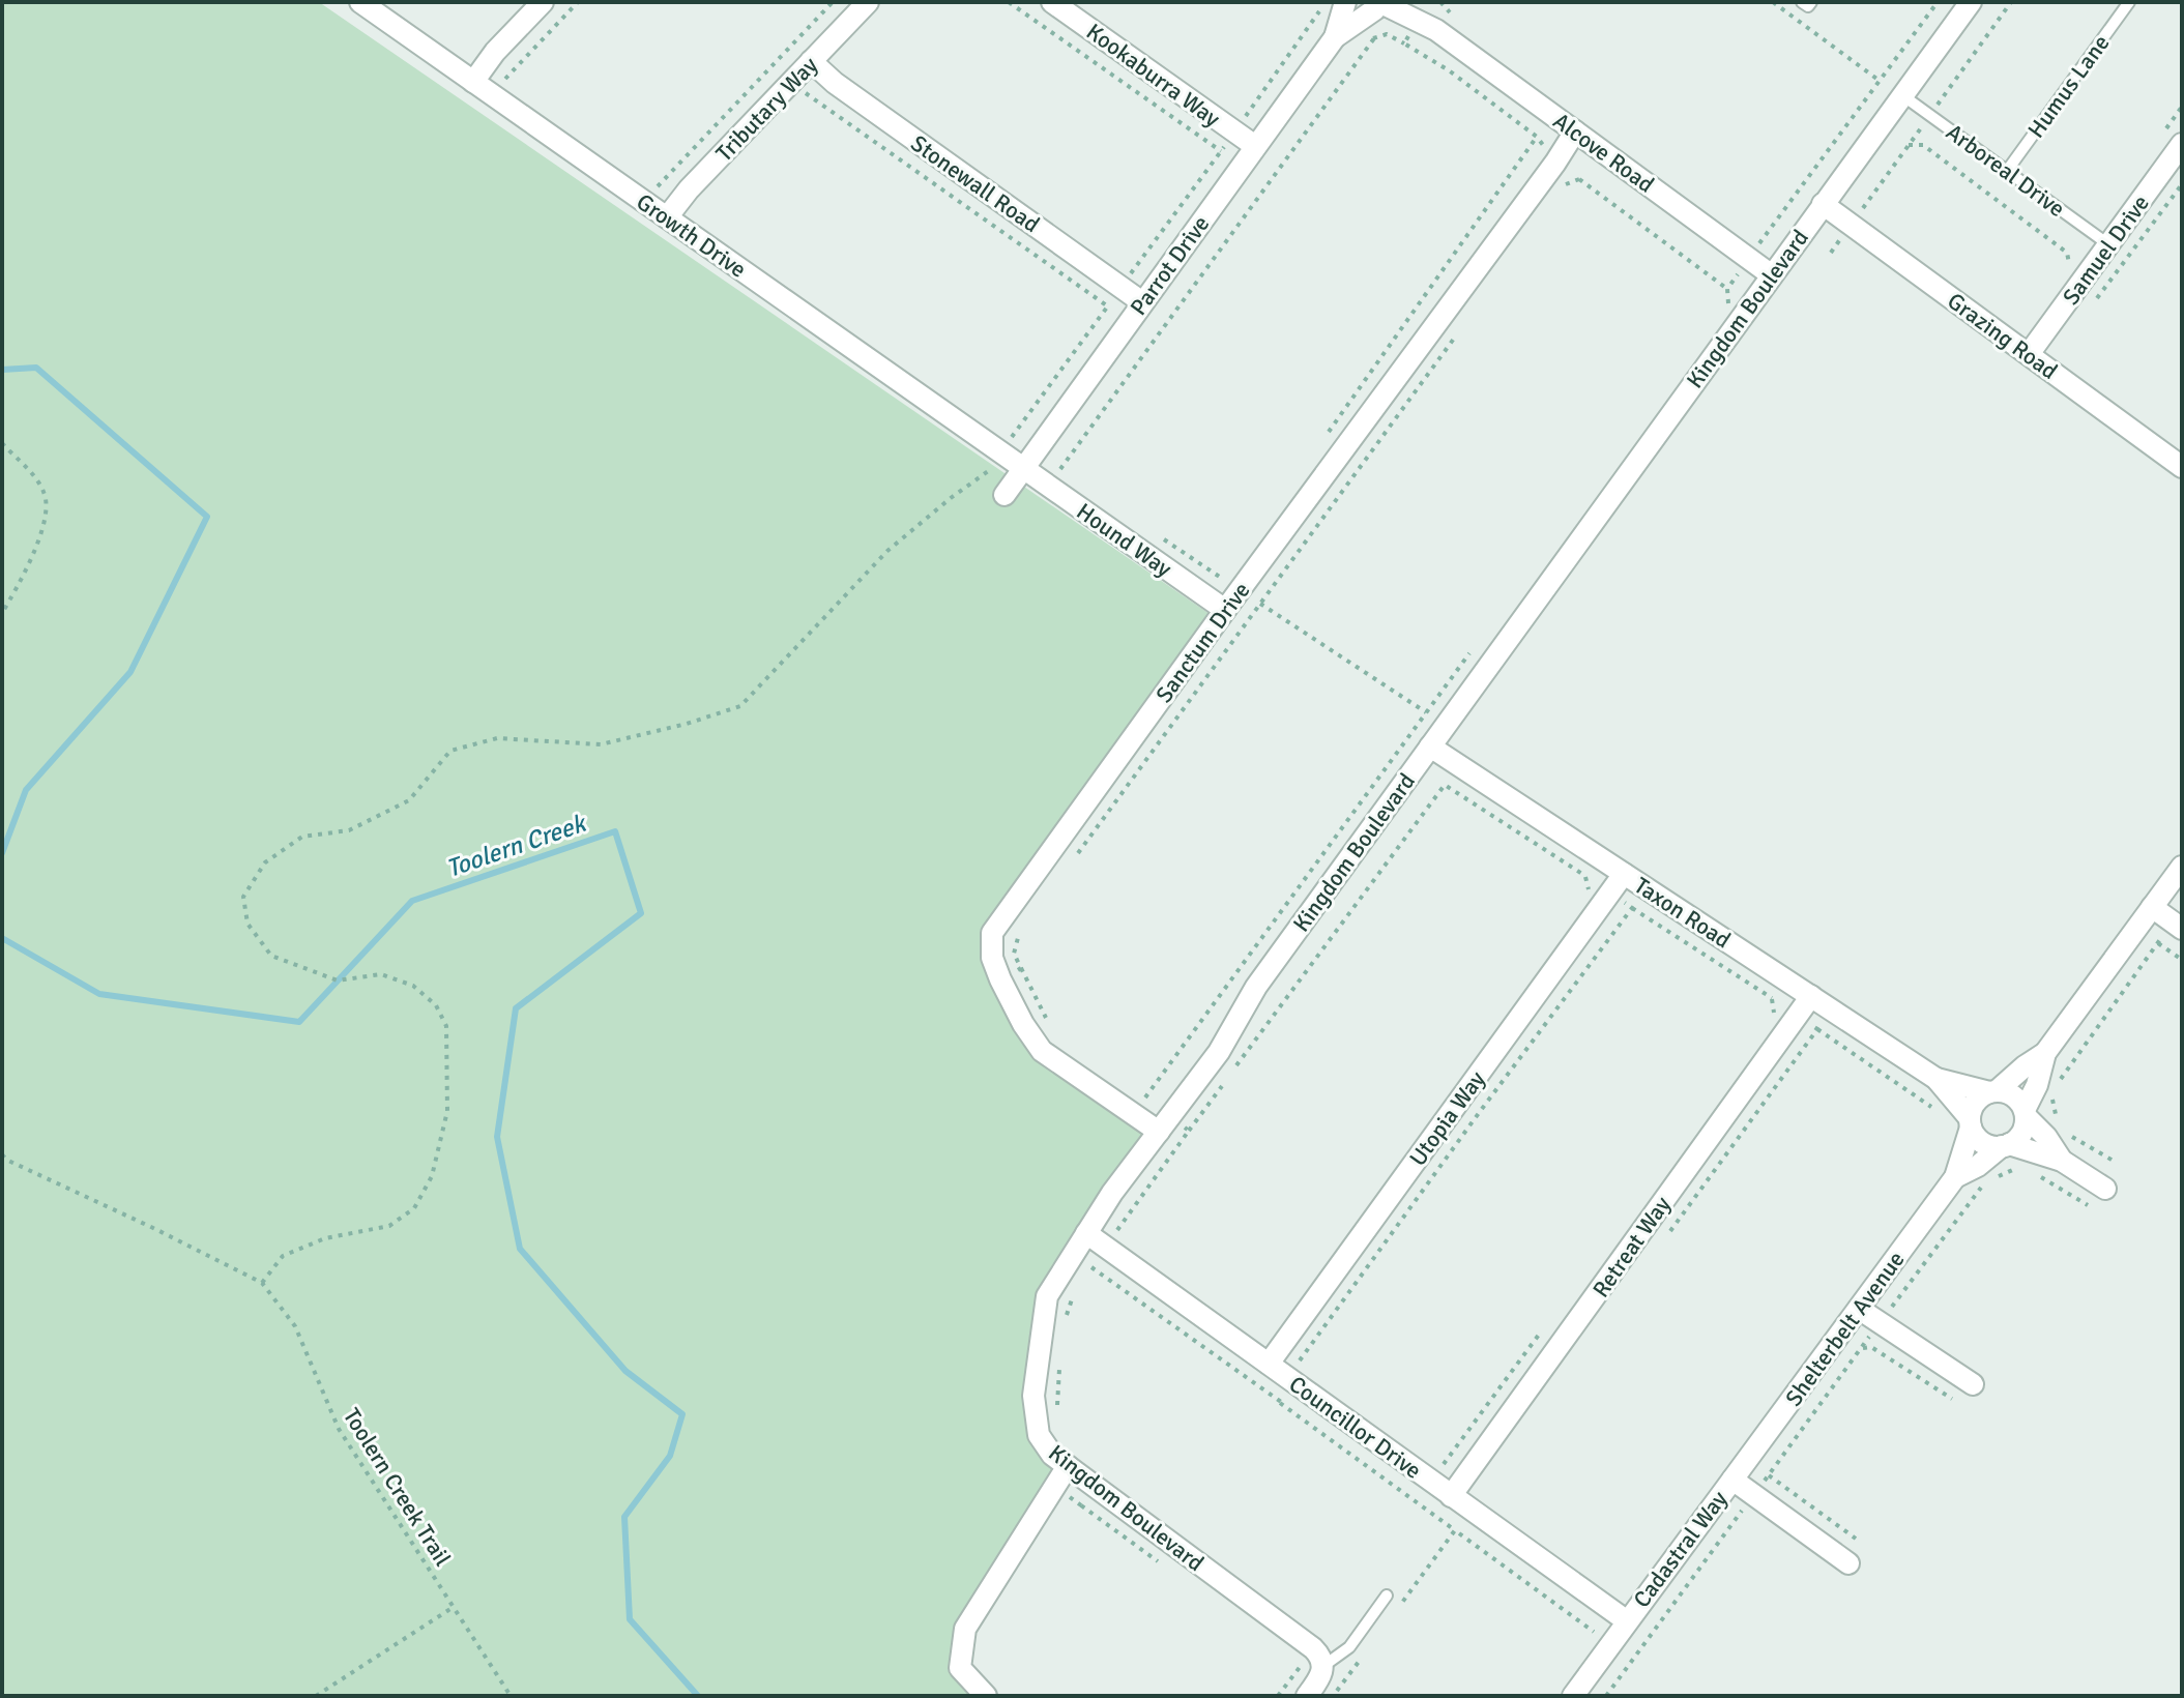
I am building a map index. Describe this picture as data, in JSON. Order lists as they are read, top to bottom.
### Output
{
  "streets": {
    "street": [
      "Kookaburra Way",
      "Tributary Way",
      "Alcove Road",
      "Stonewall Road",
      "Growth Drive",
      "Samuel Drive",
      "Parrot Drive",
      "Kingdom Boulevard",
      "Grazing Road",
      "Hound Way",
      "Sanctum Drive",
      "Taxon Road",
      "Utopia Way",
      "Retreat Way",
      "Shelterbelt Avenue",
      "Councillor Drive",
      "Cadastral Way"
    ],
    "lane": ["Humus Lane", "Arboreal Drive"],
    "path": ["Toolern Creek Trail"]
  },
  "crossings": [
    ["Kookaburra Way", "Parrot Drive"],
    ["Humus Lane", "Arboreal Drive"],
    ["Tributary Way", "Stonewall Road"],
    ["Tributary Way", "Growth Drive"],
    ["Alcove Road", "Parrot Drive"],
    ["Alcove Road", "Kingdom Boulevard"],
    ["Alcove Road", "Sanctum Drive"],
    ["Arboreal Drive", "Samuel Drive"],
    ["Arboreal Drive", "Kingdom Boulevard"],
    ["Stonewall Road", "Parrot Drive"],
    ["Growth Drive", "Parrot Drive"],
    ["Growth Drive", "Hound Way"],
    ["Samuel Drive", "Grazing Road"],
    ["Parrot Drive", "Hound Way"],
    ["Kingdom Boulevard", "Grazing Road"],
    ["Kingdom Boulevard", "Sanctum Drive"],
    ["Kingdom Boulevard", "Taxon Road"],
    ["Kingdom Boulevard", "Councillor Drive"],
    ["Hound Way", "Sanctum Drive"],
    ["Taxon Road", "Utopia Way"],
    ["Taxon Road", "Retreat Way"],
    ["Utopia Way", "Councillor Drive"],
    ["Retreat Way", "Councillor Drive"],
    ["Shelterbelt Avenue", "Cadastral Way"],
    ["Councillor Drive", "Cadastral Way"]
  ],
  "water": ["Toolern Creek"]
}
